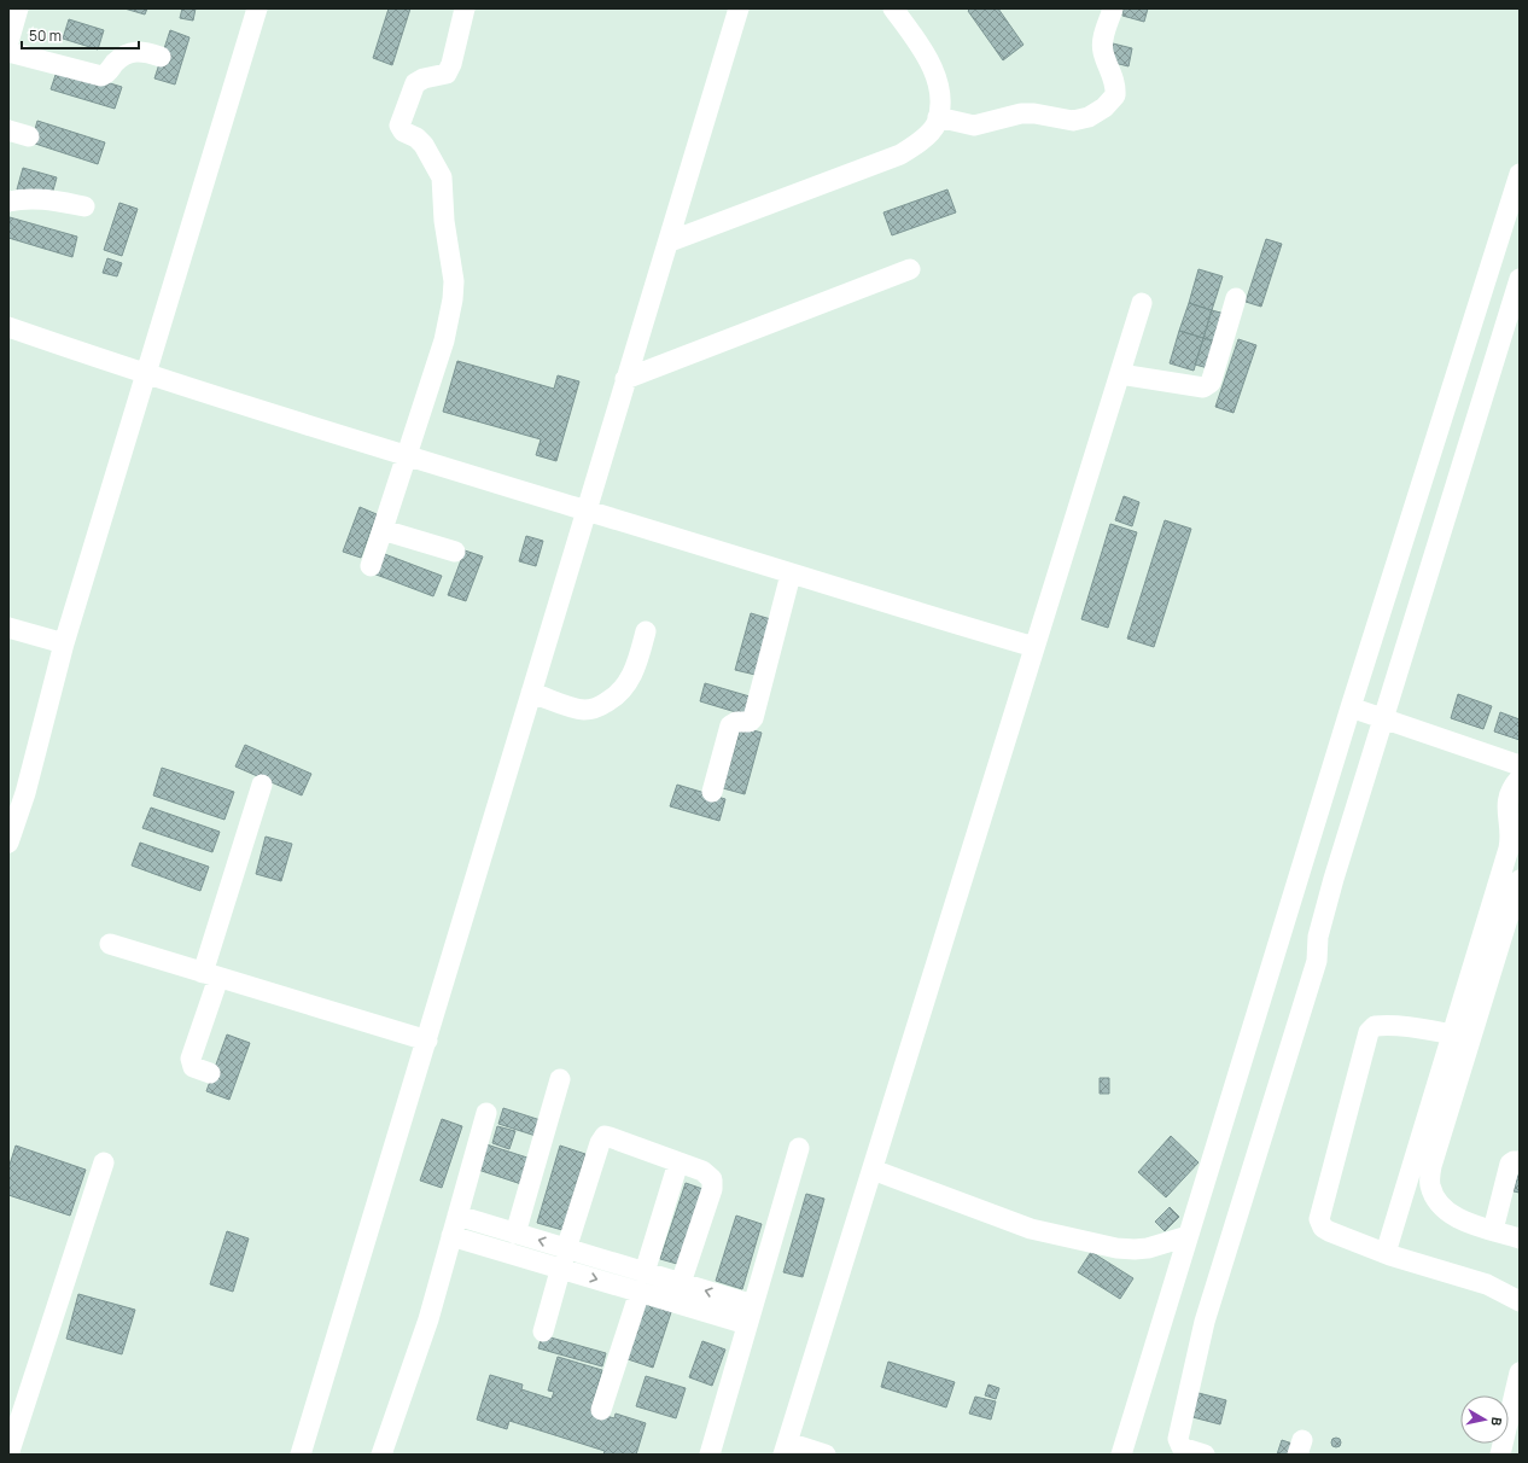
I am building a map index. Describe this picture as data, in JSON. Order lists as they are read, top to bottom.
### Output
{
  "scale_bar": "50 m",
  "north": "right"
}
